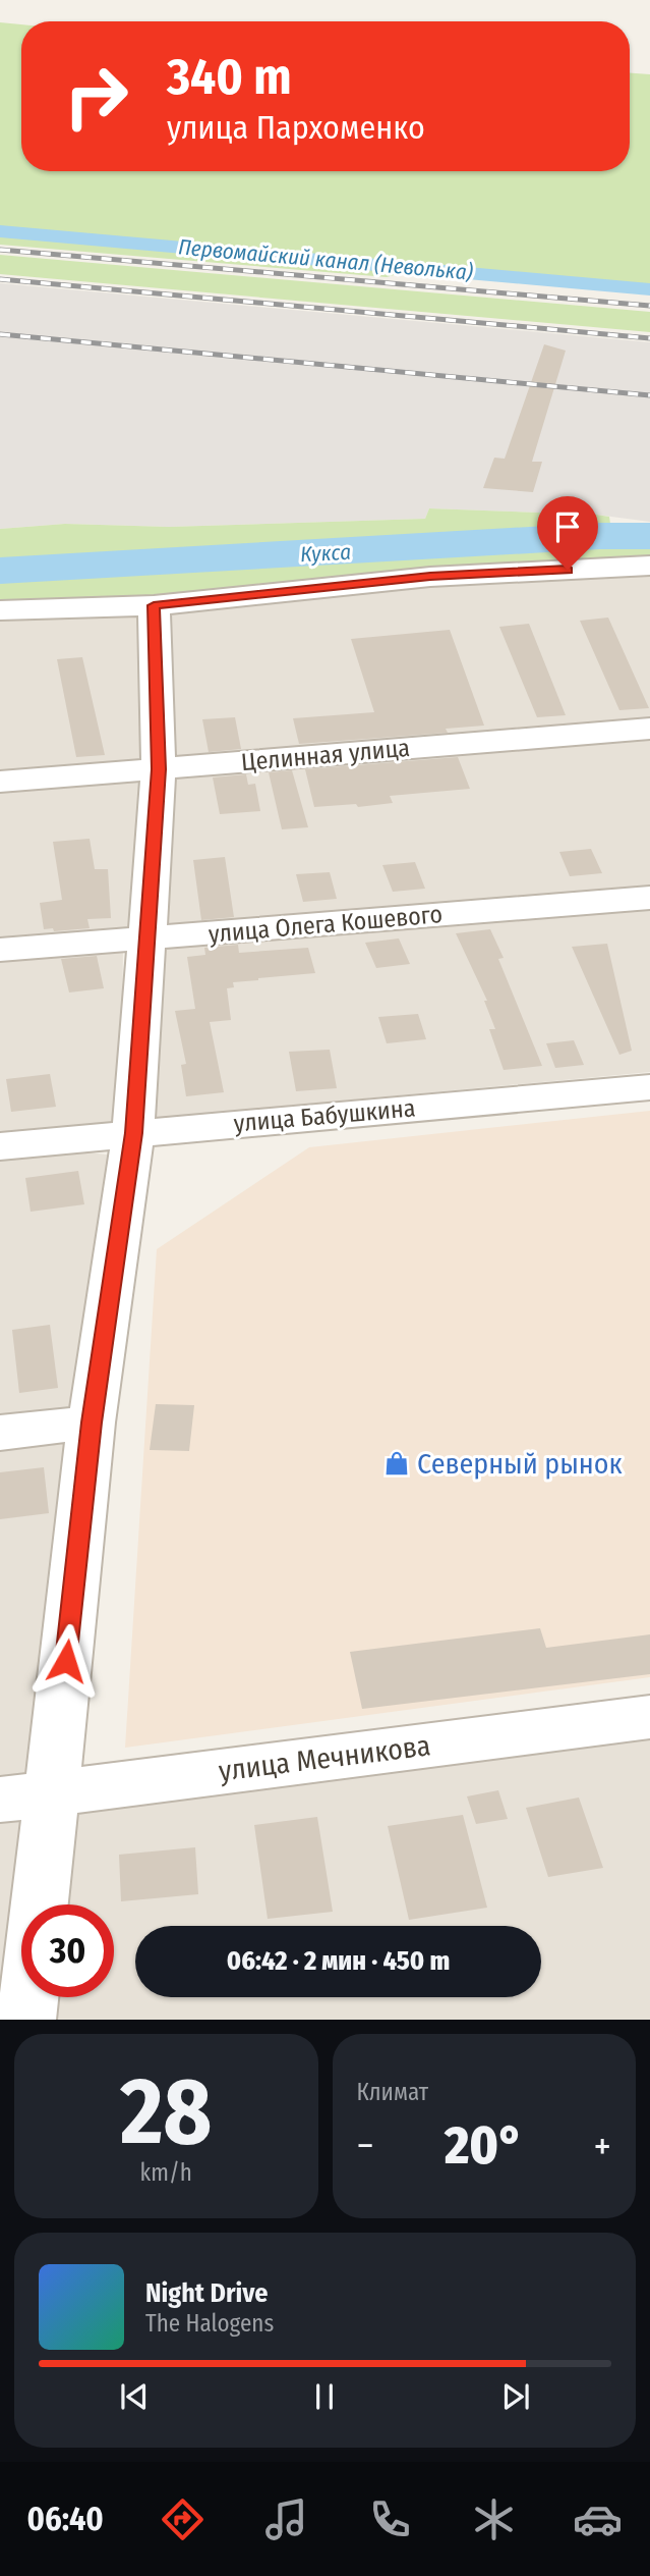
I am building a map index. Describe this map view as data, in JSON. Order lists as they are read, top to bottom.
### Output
{
  "streets": {
    "street": [
      "Целинная улица",
      "улица Олега Кошевого",
      "улица Бабушкина",
      "улица Мечникова"
    ]
  },
  "water": ["Первомайский канал (Неволька)", "Кукса"],
  "places": {
    "shop": ["Северный рынок"]
  },
  "page": {
    "turn": ["340 m", "улица Пархоменко"],
    "limit": "30",
    "trip": "06:42 · 2 мин · 450 m",
    "tile": [
      ["28", "km/h"],
      "Климат"
    ],
    "heat": ["−", "20°", "+"],
    "song": ["Night Drive", "The Halogens"],
    "tabs": "06:40"
  }
}
